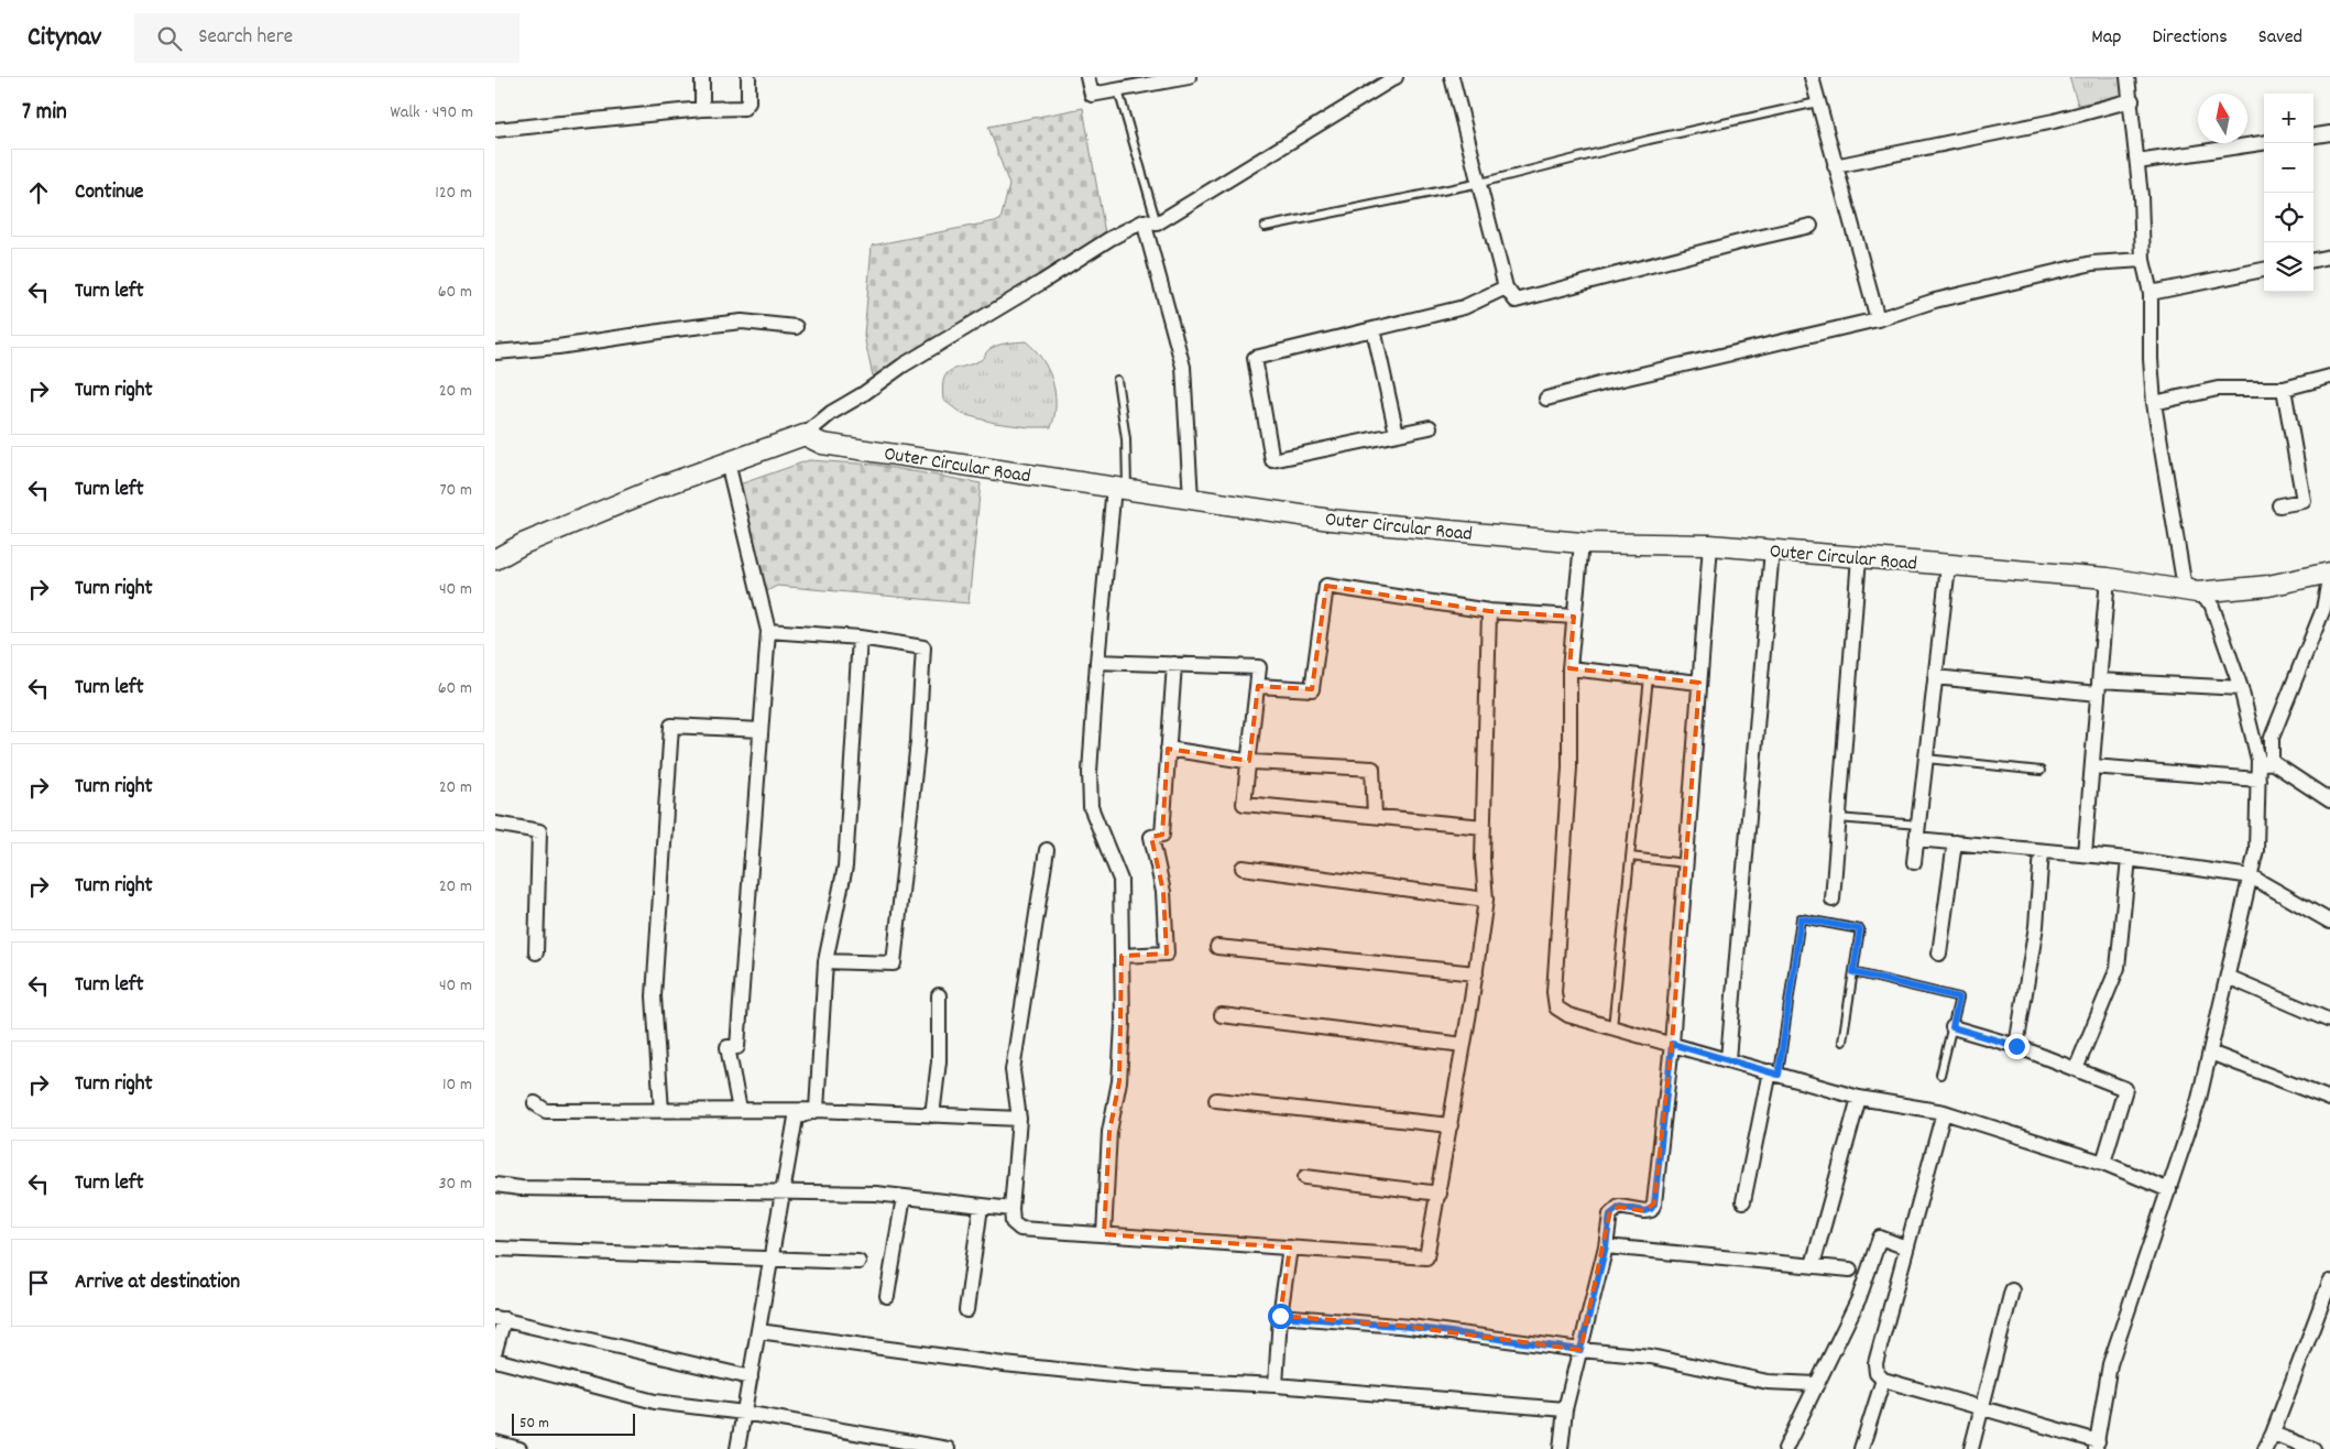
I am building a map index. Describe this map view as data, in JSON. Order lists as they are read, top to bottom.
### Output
{
  "streets": {
    "main road": ["Outer Circular Road"]
  },
  "scale_bar": "50 m",
  "north": "top",
  "page": {
    "header": "Citynav",
    "search": "Search here",
    "nav": ["Map", "Directions", "Saved"],
    "heading": ["7 min", "Walk · 490 m"],
    "map_buttons": ["+", "−"],
    "list": [
      ["Continue", "120 m"],
      ["Turn left", "60 m"],
      ["Turn right", "20 m"],
      ["Turn left", "70 m"],
      ["Turn right", "40 m"],
      ["Turn left", "60 m"],
      ["Turn right", "20 m"],
      ["Turn right", "20 m"],
      ["Turn left", "40 m"],
      ["Turn right", "10 m"],
      ["Turn left", "30 m"],
      "Arrive at destination"
    ],
    "scale": "50 m"
  }
}
